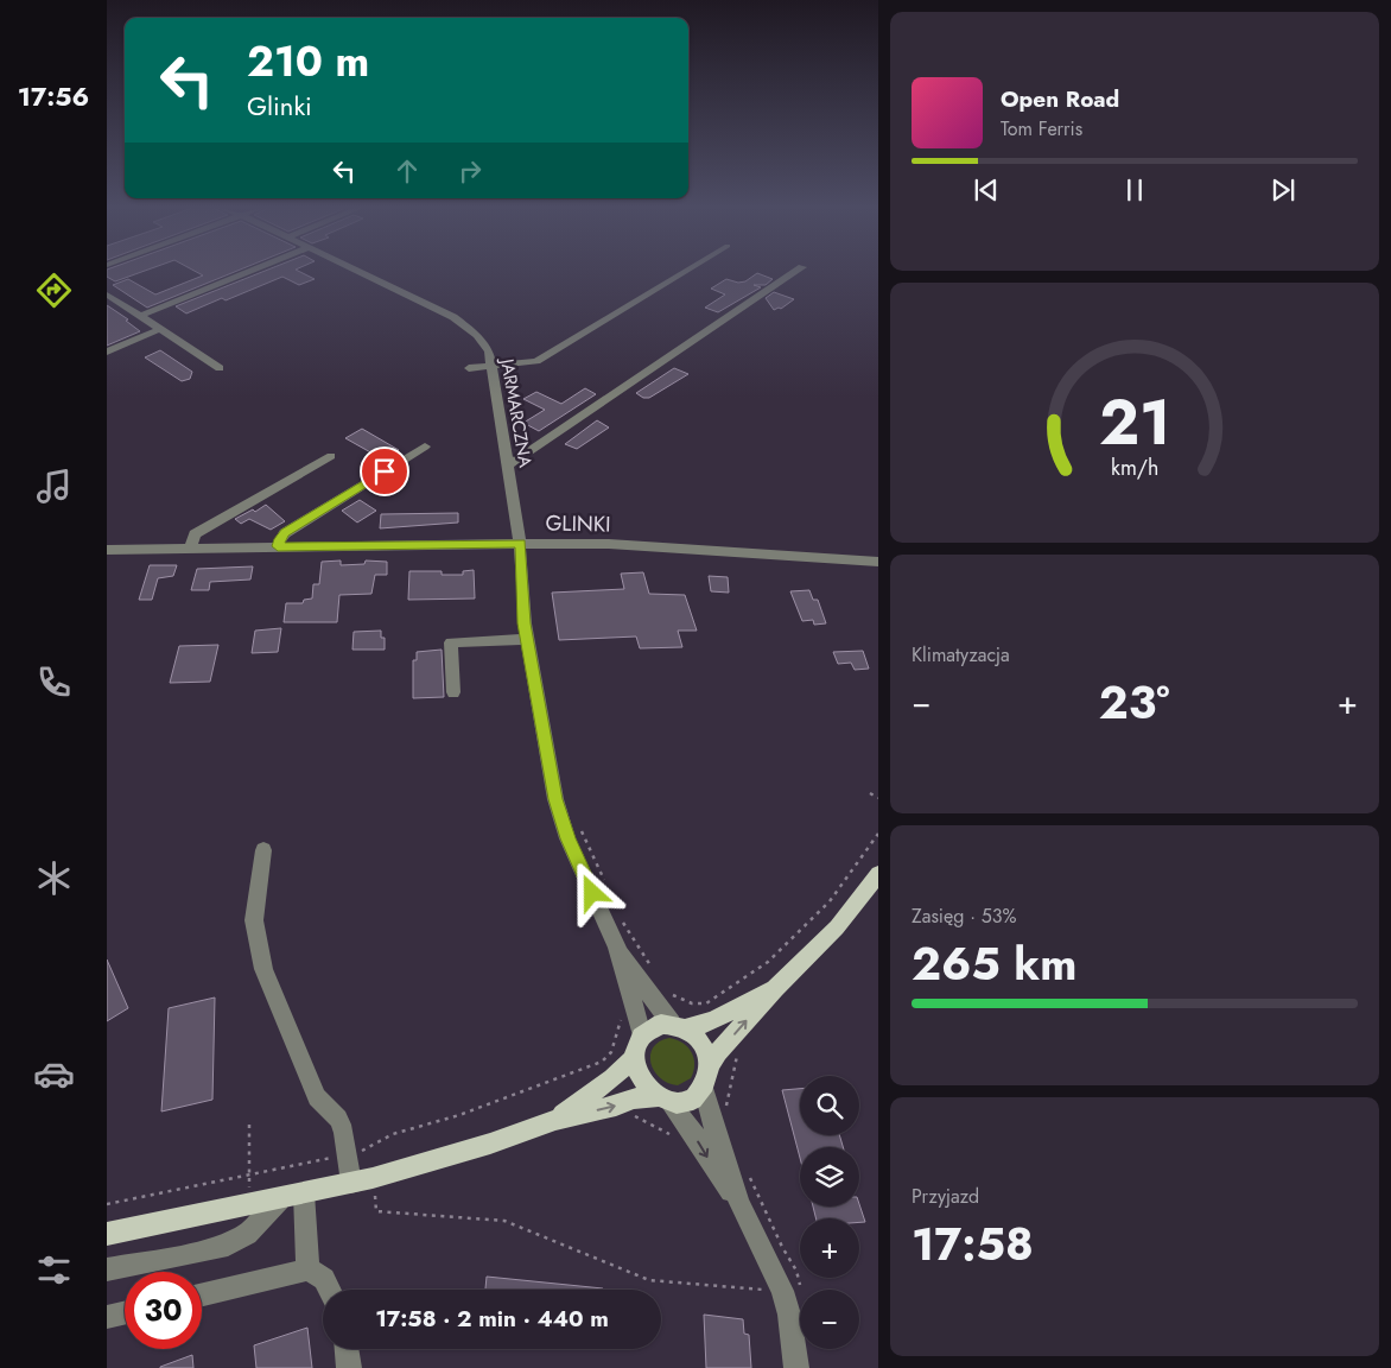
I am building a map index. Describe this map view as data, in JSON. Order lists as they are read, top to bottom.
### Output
{
  "streets": {
    "street": ["JARMARCZNA", "GLINKI"]
  },
  "crossings": [
    ["JARMARCZNA", "GLINKI"]
  ],
  "page": {
    "tabs": "17:56",
    "turn": ["210 m", "Glinki"],
    "song": ["Open Road", "Tom Ferris"],
    "tile": [
      "Klimatyzacja",
      ["Zasięg · 53%", "265 km"],
      ["Przyjazd", "17:58"]
    ],
    "heat": ["−", "23°", "+"],
    "map_buttons": ["+", "−"],
    "limit": "30",
    "trip": "17:58 · 2 min · 440 m",
    "gauge": ["21", "km/h"]
  }
}
